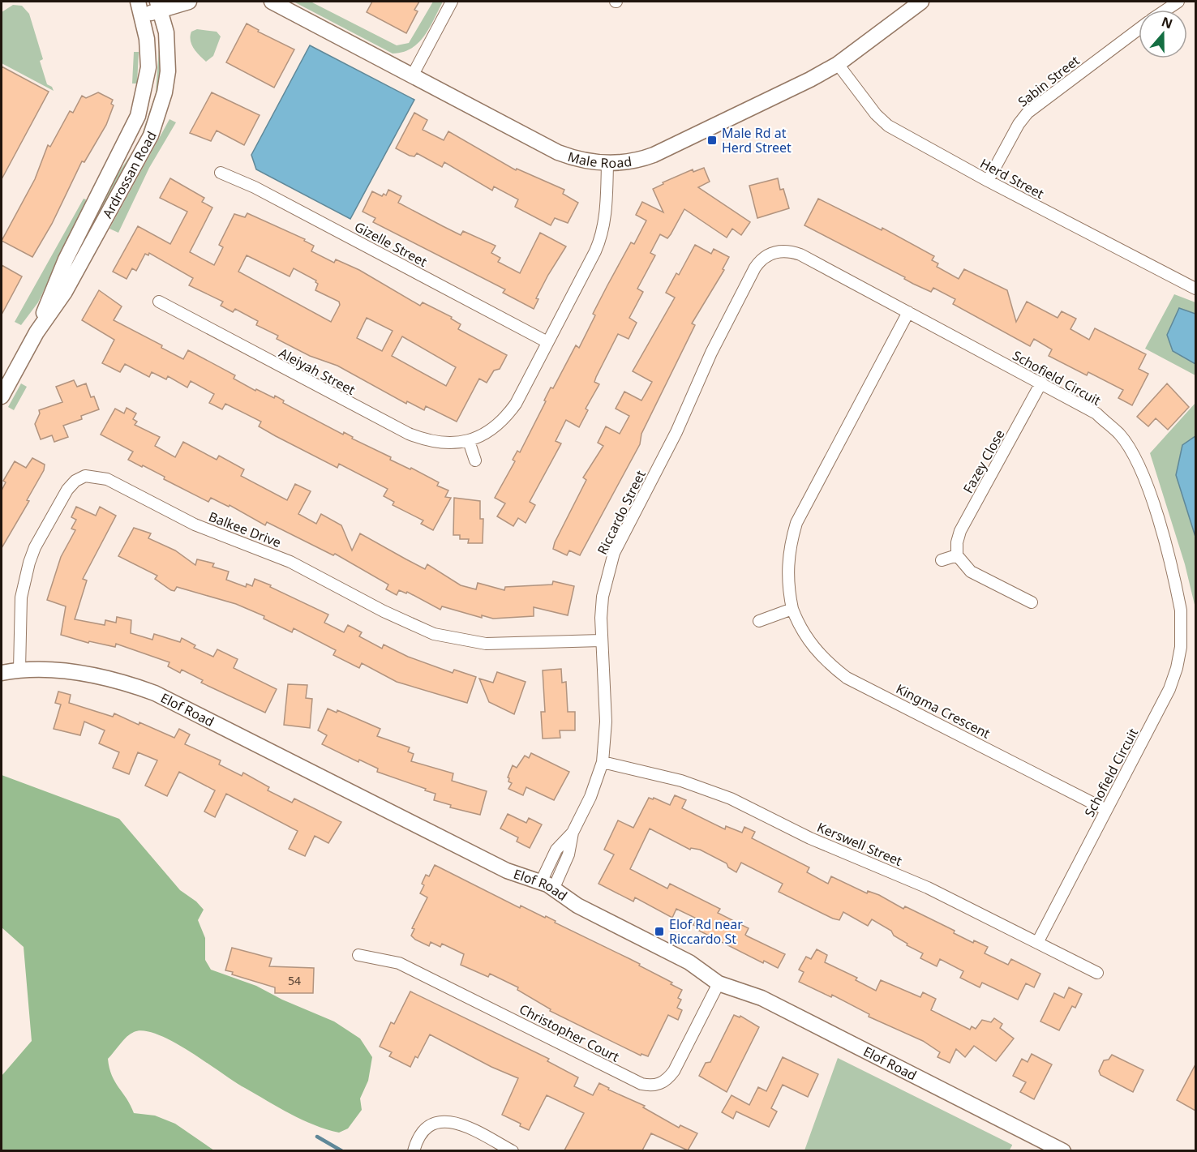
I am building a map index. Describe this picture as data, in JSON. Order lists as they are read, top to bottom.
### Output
{
  "streets": {
    "street": [
      "Sabin Street",
      "Male Road",
      "Ardrossan Road",
      "Herd Street",
      "Gizelle Street",
      "Aleiyah Street",
      "Schofield Circuit",
      "Fazey Close",
      "Riccardo Street",
      "Balkee Drive",
      "Elof Road",
      "Kingma Crescent",
      "Kerswell Street",
      "Christopher Court"
    ]
  },
  "crossings": [
    ["Sabin Street", "Herd Street"],
    ["Male Road", "Herd Street"],
    ["Male Road", "Aleiyah Street"],
    ["Gizelle Street", "Aleiyah Street"],
    ["Schofield Circuit", "Fazey Close"],
    ["Schofield Circuit", "Riccardo Street"],
    ["Schofield Circuit", "Kingma Crescent"],
    ["Schofield Circuit", "Kerswell Street"],
    ["Riccardo Street", "Balkee Drive"],
    ["Riccardo Street", "Elof Road"],
    ["Riccardo Street", "Kerswell Street"],
    ["Balkee Drive", "Elof Road"],
    ["Elof Road", "Christopher Court"]
  ],
  "places": {
    "transit": ["Male Rd at Herd Street", "Elof Rd near Riccardo St"]
  },
  "house_numbers": ["54"],
  "north": "top"
}
